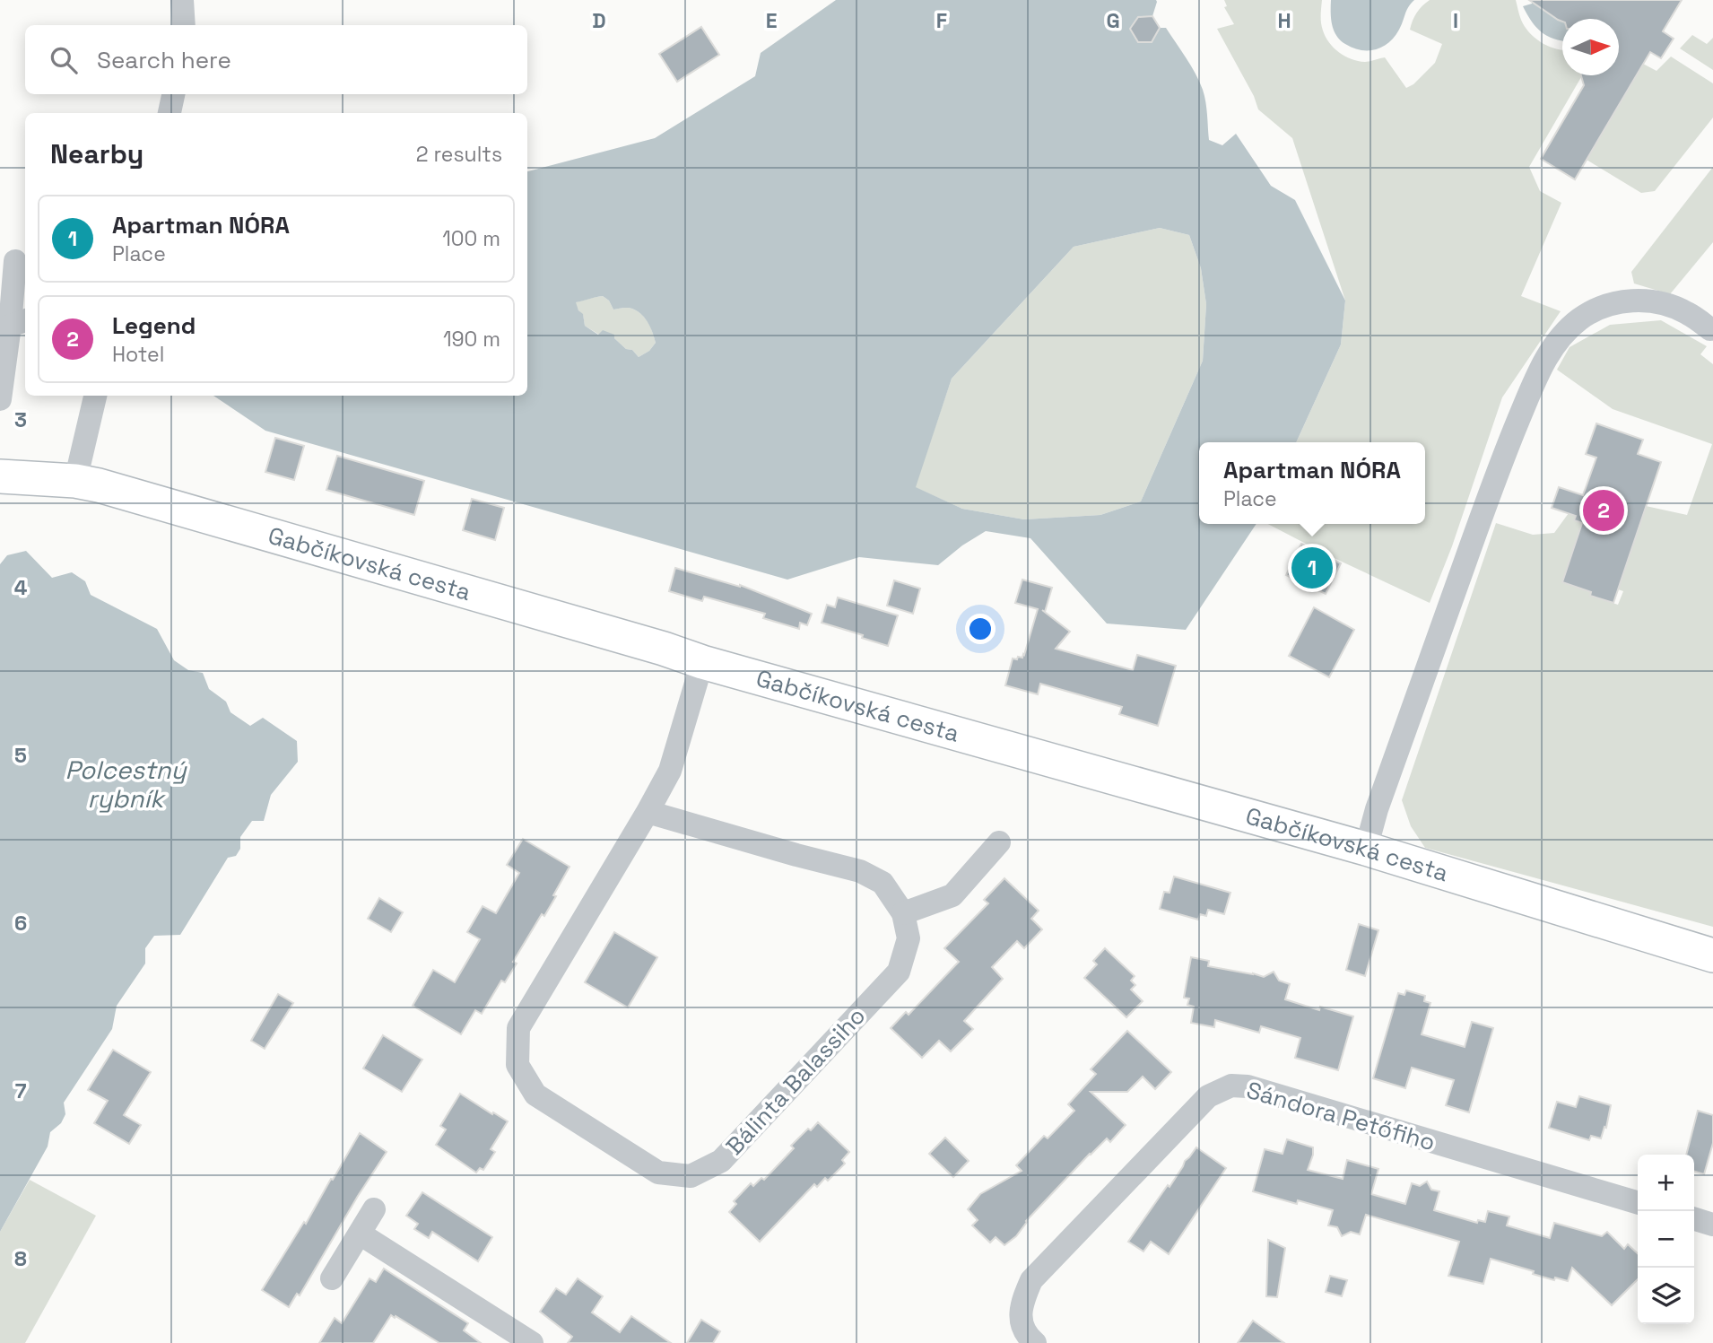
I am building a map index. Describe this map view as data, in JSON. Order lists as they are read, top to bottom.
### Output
{
  "streets": {
    "main road": ["Gabčíkovská cesta"],
    "street": ["Bálinta Balassiho", "Sándora Petőfiho"]
  },
  "crossings": [
    ["Gabčíkovská cesta", "Bálinta Balassiho"]
  ],
  "water": ["Polcestný rybník"],
  "north": "right",
  "page": {
    "search": "Search here",
    "heading": ["Nearby", "2 results"],
    "list": [
      {
        "mark": "1",
        "name": "Apartman NÓRA",
        "note": "Place",
        "value": "100 m"
      },
      {
        "mark": "2",
        "name": "Legend",
        "note": "Hotel",
        "value": "190 m"
      }
    ],
    "popup": ["Apartman NÓRA", "Place"],
    "pins": ["2", "1"],
    "map_buttons": ["+", "−"]
  },
  "grid": {
    "columns": [
      "D",
      "E",
      "F",
      "G",
      "H",
      "I"
    ],
    "rows": [
      "3",
      "4",
      "5",
      "6",
      "7",
      "8"
    ]
  }
}
